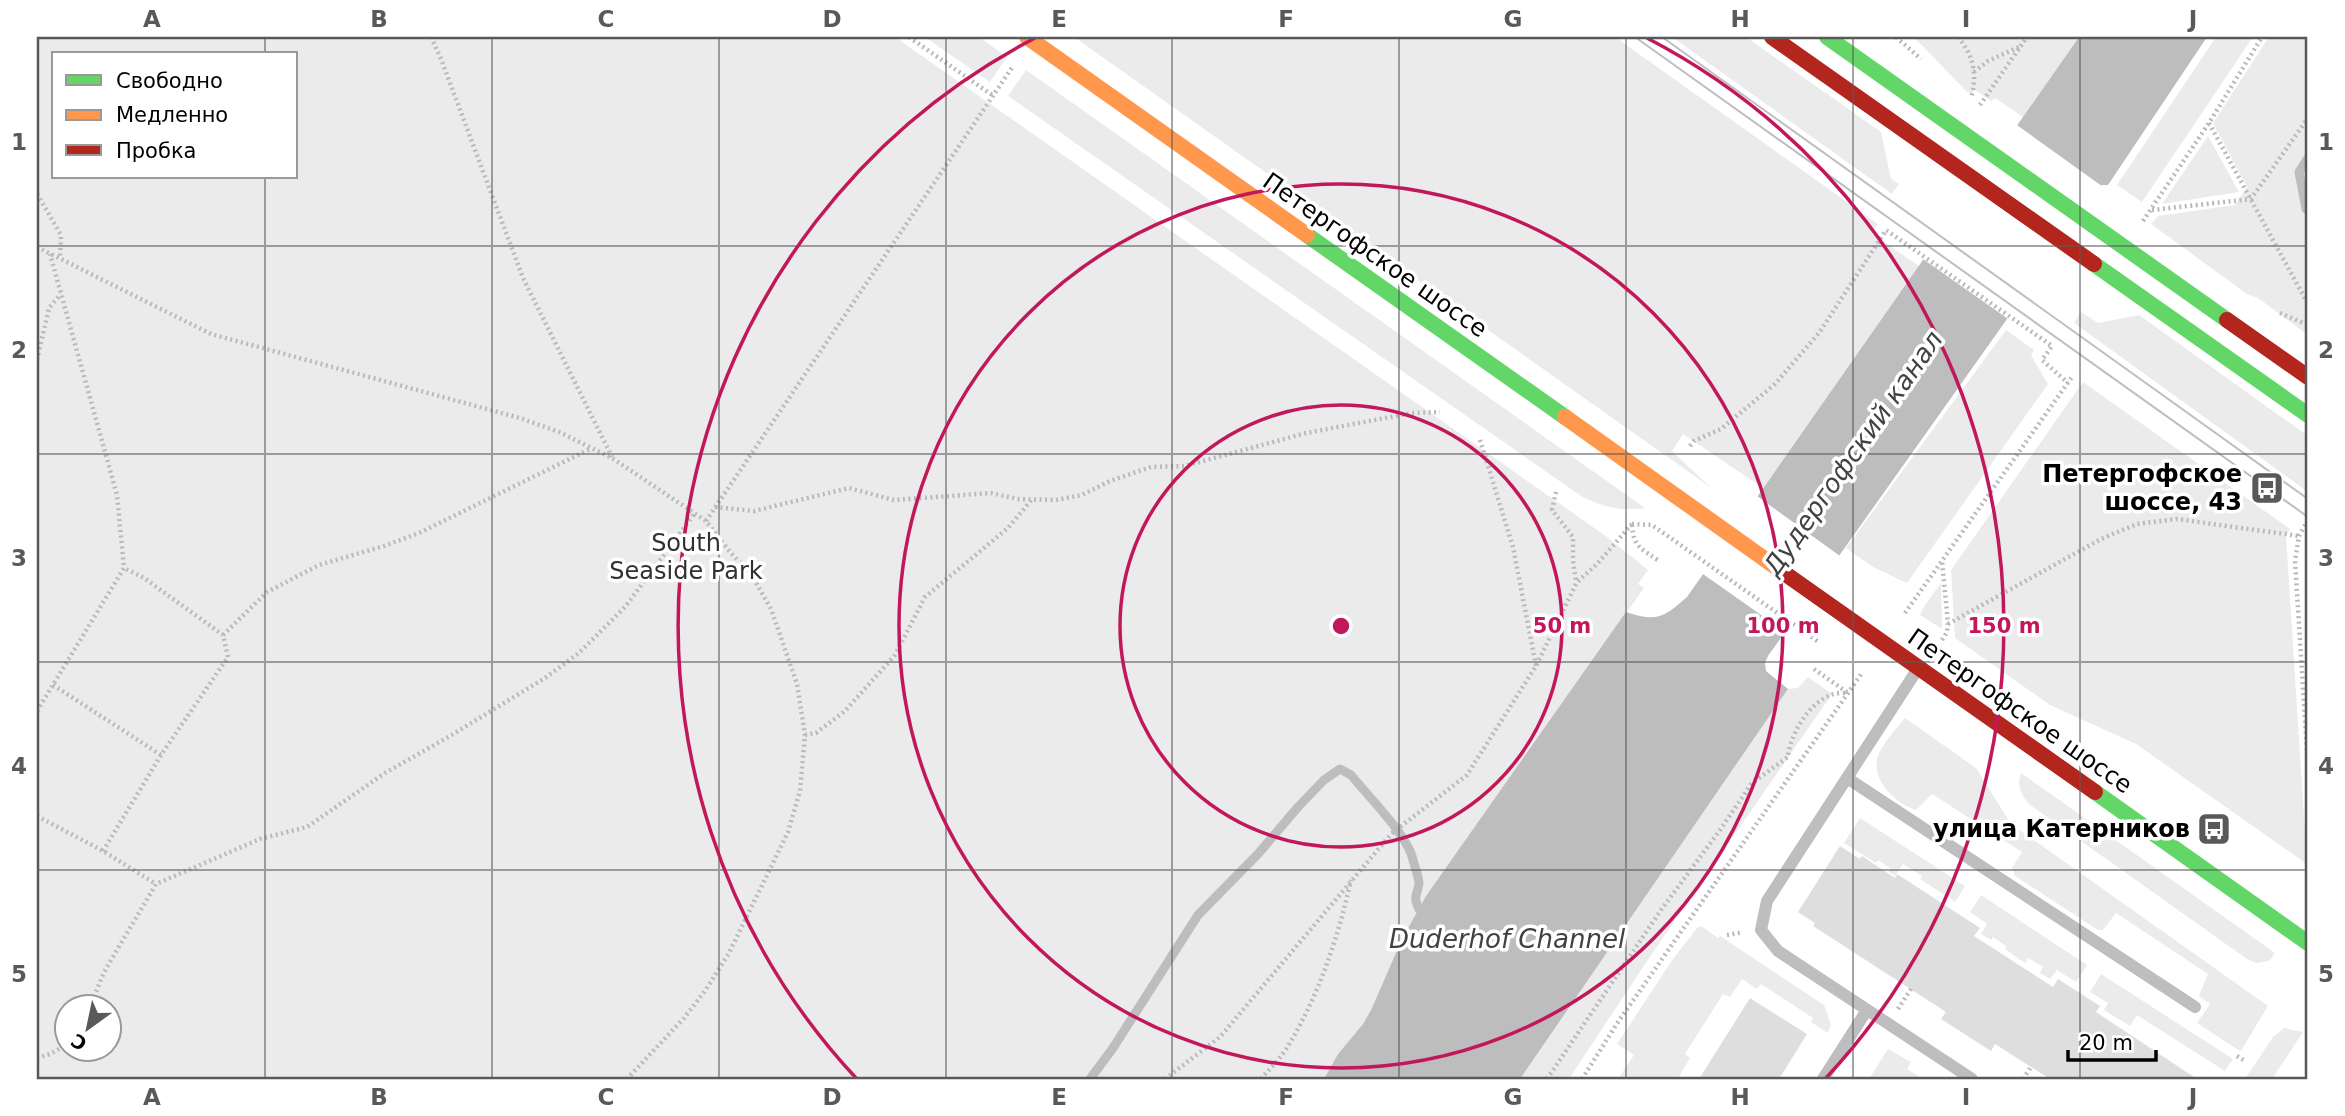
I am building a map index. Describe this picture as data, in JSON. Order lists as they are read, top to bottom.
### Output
{
  "streets": {
    "street": ["Петергофское шоссе"]
  },
  "water": ["Дудергофский канал", "Duderhof Channel"],
  "parks": ["South Seaside Park"],
  "places": {
    "bus stop": ["Петергофское шоссе, 43", "улица Катерников"]
  },
  "legend": ["Свободно", "Медленно", "Пробка"],
  "scale_bar": "20 m",
  "north": "bottom left",
  "grid": {
    "columns": [
      "A",
      "B",
      "C",
      "D",
      "E",
      "F",
      "G",
      "H",
      "I",
      "J"
    ],
    "rows": [
      "1",
      "2",
      "3",
      "4",
      "5"
    ]
  },
  "rings": ["50 m", "100 m", "150 m"]
}
